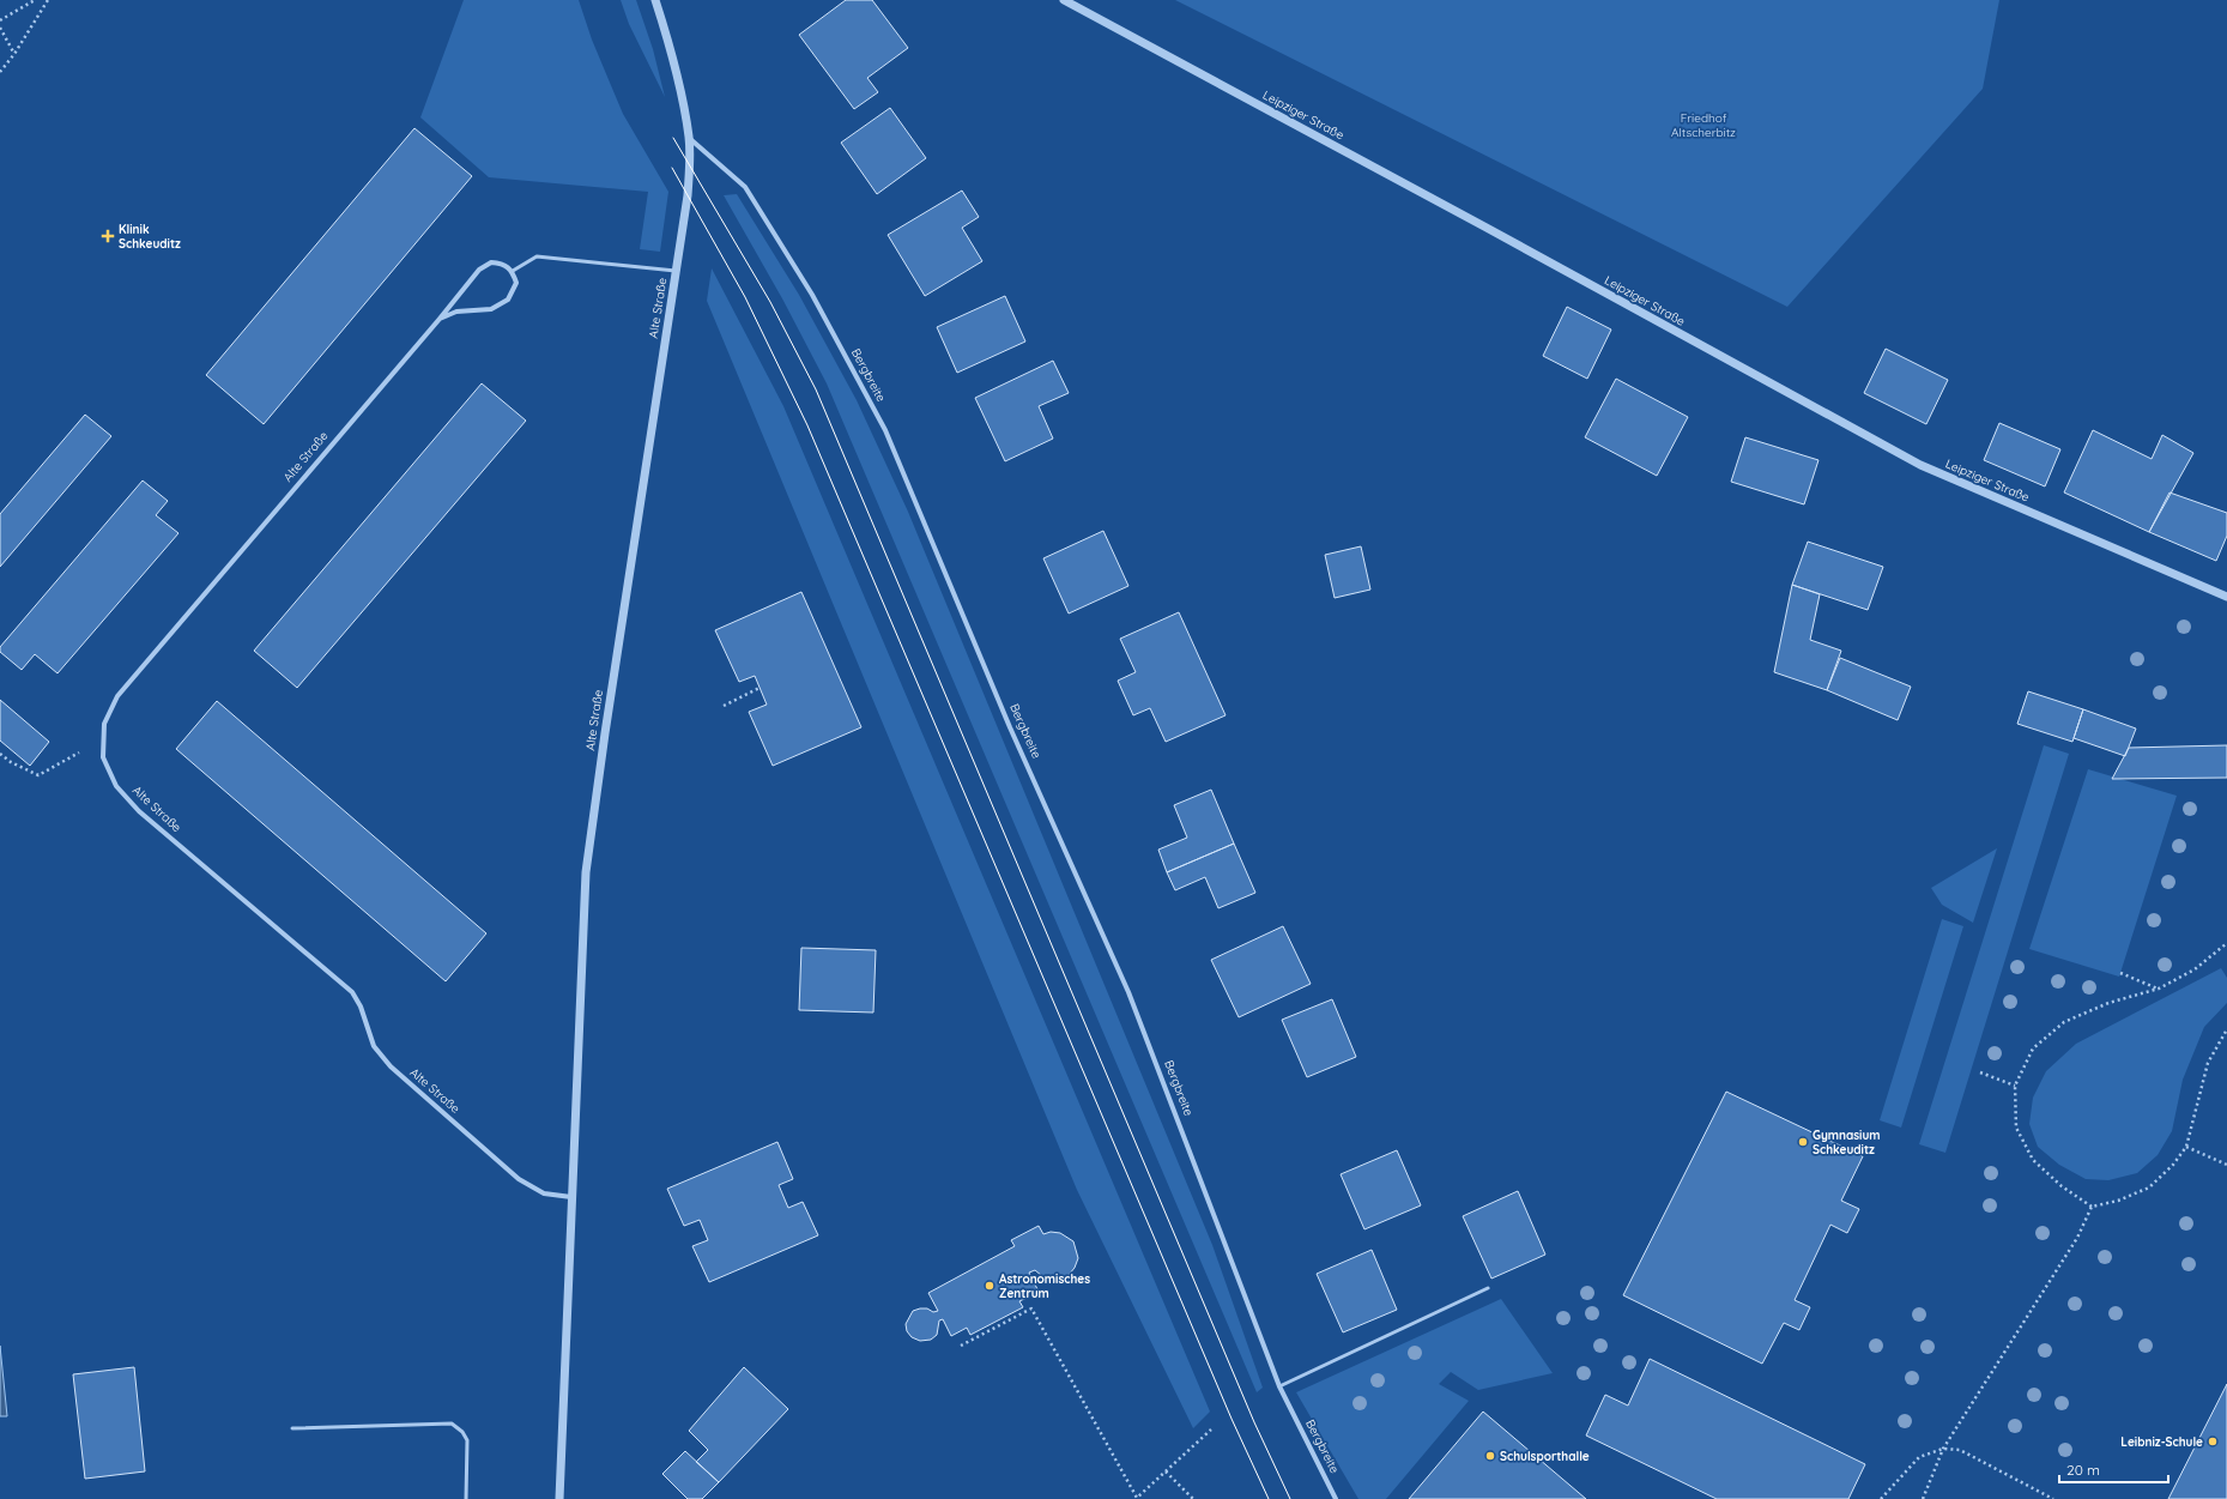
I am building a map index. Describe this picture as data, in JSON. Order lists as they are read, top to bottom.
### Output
{
  "streets": {
    "street": ["Leipziger Straße", "Alte Straße", "Bergbreite"]
  },
  "crossings": [
    ["Alte Straße", "Bergbreite"]
  ],
  "parks": ["Friedhof Altscherbitz"],
  "places": {
    "health": ["Klinik Schkeuditz"],
    "other": [
      "Gymnasium Schkeuditz",
      "Astronomisches Zentrum",
      "Leibniz-Schule",
      "Schulsporthalle"
    ]
  },
  "scale_bar": "20 m"
}
